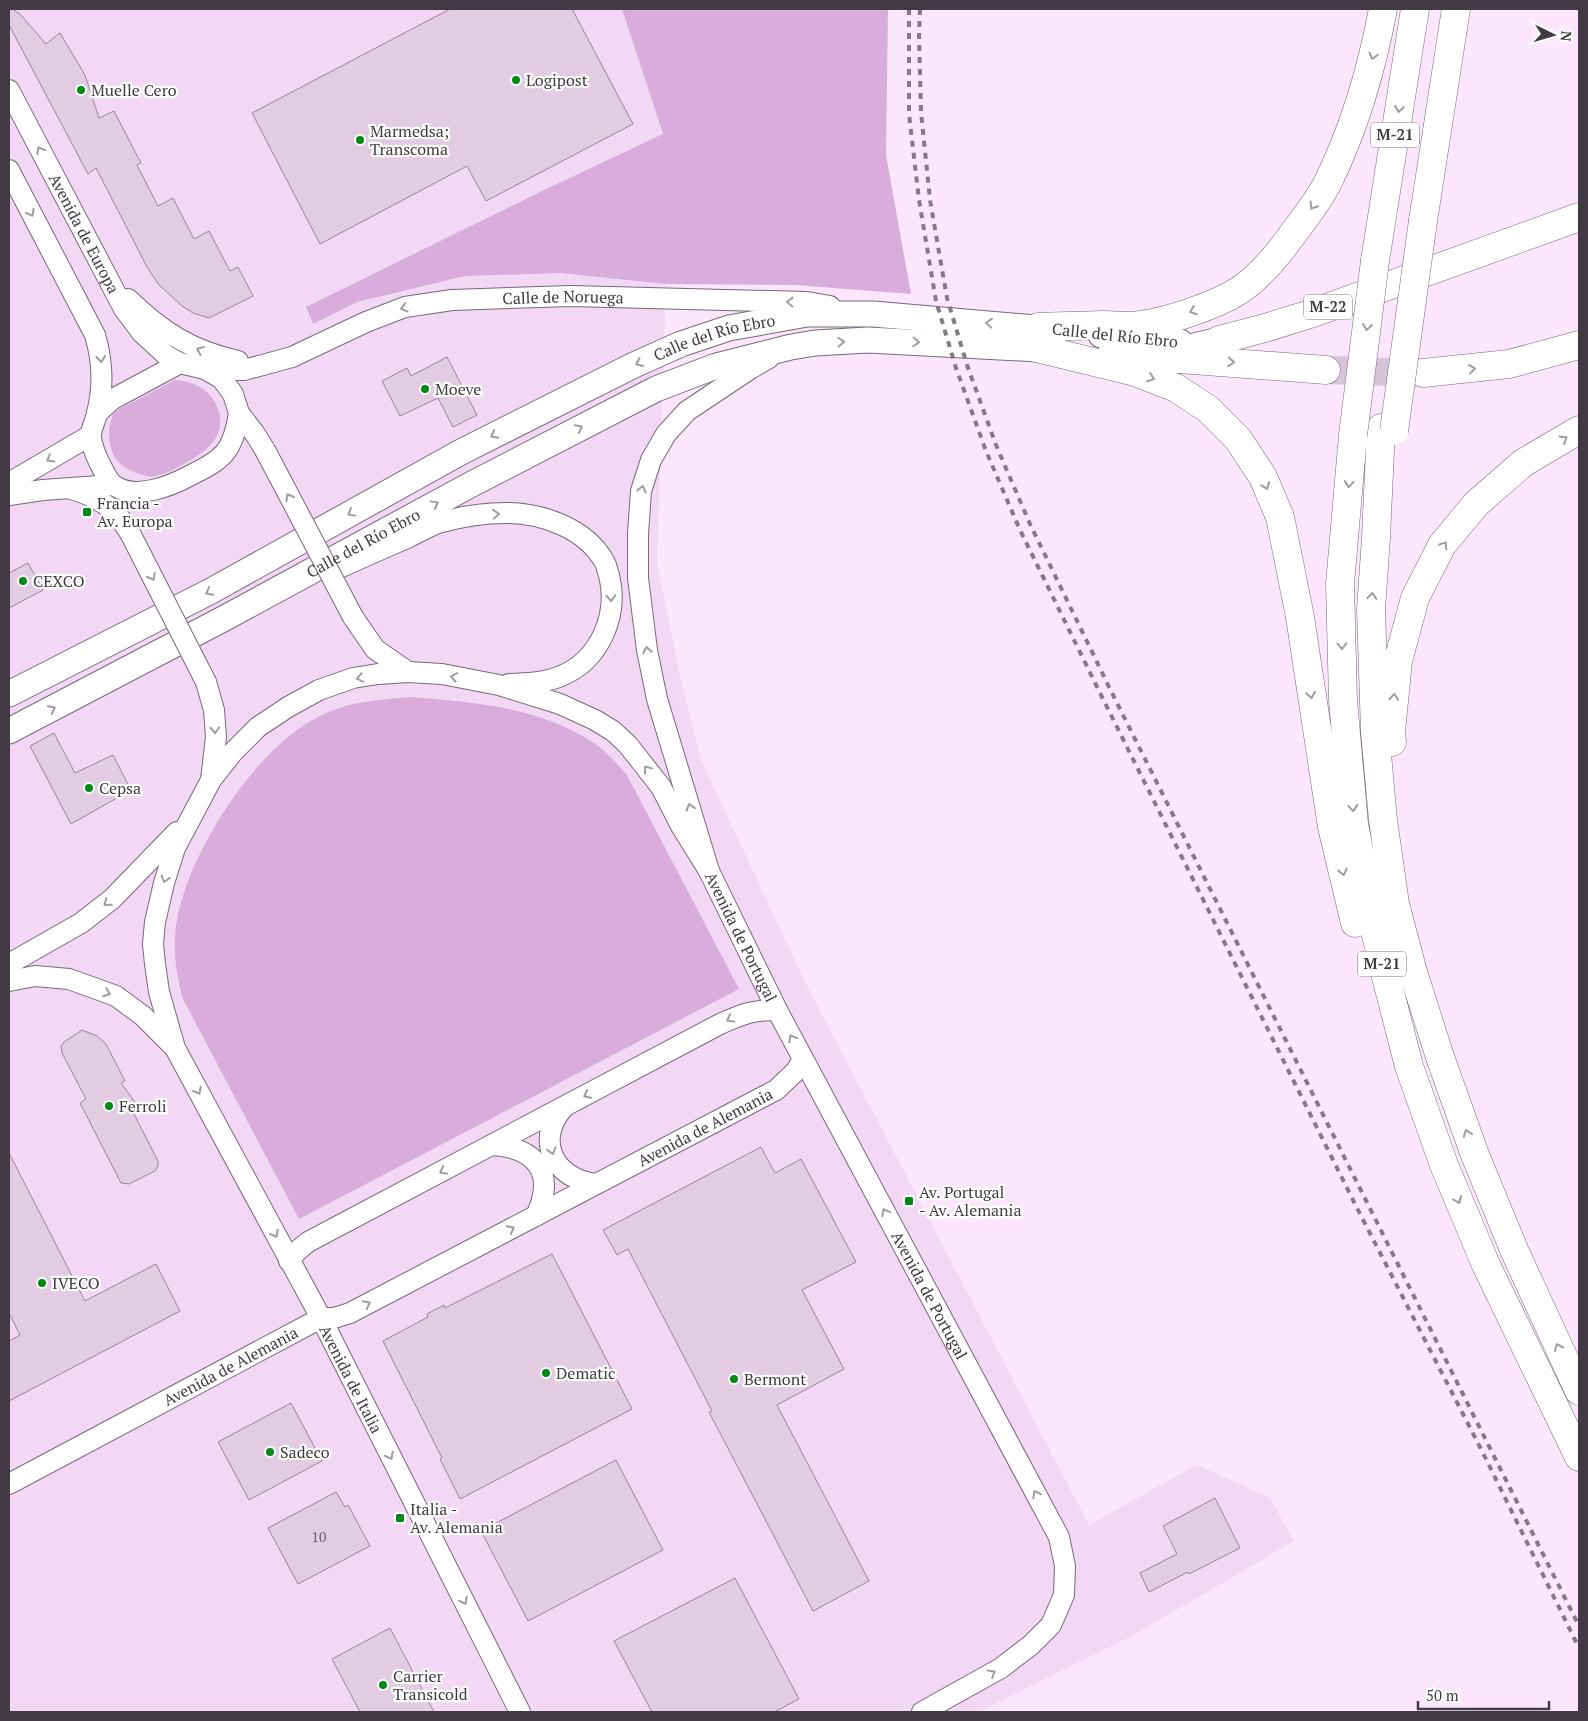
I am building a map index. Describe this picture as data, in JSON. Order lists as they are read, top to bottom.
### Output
{
  "streets": {
    "highway": ["M-21", "M-22"],
    "main road": ["Calle del Río Ebro"],
    "street": [
      "Avenida de Europa",
      "Calle de Noruega",
      "Avenida de Portugal",
      "Avenida de Alemania",
      "Avenida de Italia"
    ]
  },
  "crossings": [
    ["Avenida de Europa", "Calle de Noruega"],
    ["Calle de Noruega", "Calle del Río Ebro"],
    ["M-22", "Calle del Río Ebro"],
    ["Calle del Río Ebro", "Avenida de Portugal"],
    ["Avenida de Portugal", "Avenida de Alemania"],
    ["Avenida de Alemania", "Avenida de Italia"]
  ],
  "one_way": ["Calle de Noruega", "Avenida de Portugal", "Avenida de Italia"],
  "places": {
    "other": [
      "Logipost",
      "Muelle Cero",
      "Marmedsa; Transcoma",
      "Moeve",
      "CEXCO",
      "Cepsa",
      "Ferroli",
      "IVECO",
      "Dematic",
      "Bermont",
      "Sadeco",
      "Carrier Transicold"
    ],
    "transit": ["Francia - Av. Europa", "Av. Portugal - Av. Alemania", "Italia - Av. Alemania"]
  },
  "house_numbers": ["10"],
  "scale_bar": "50 m",
  "north": "right"
}
